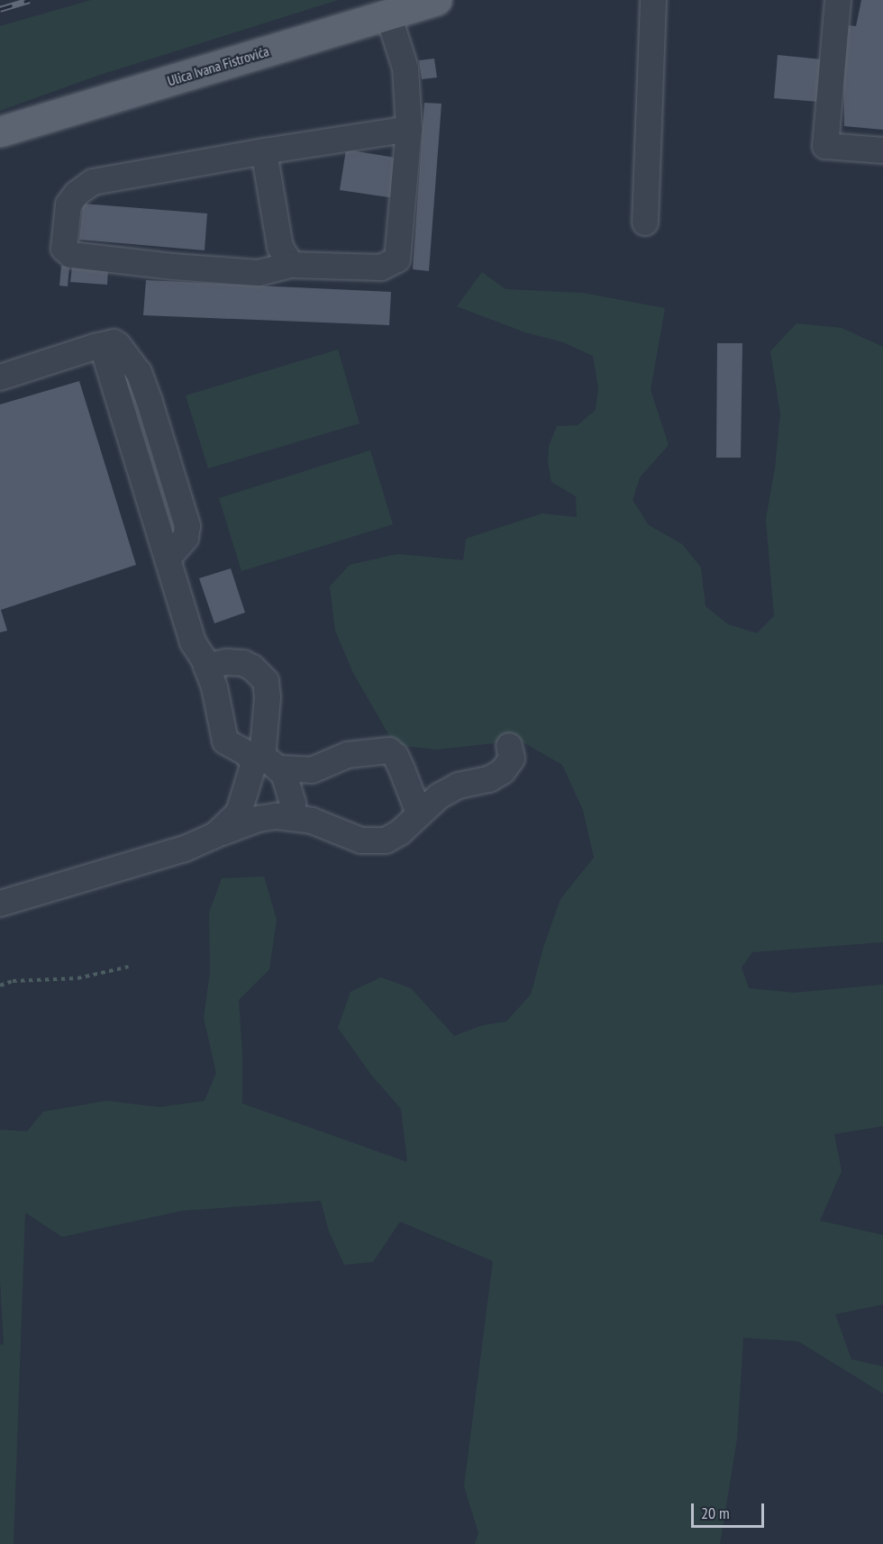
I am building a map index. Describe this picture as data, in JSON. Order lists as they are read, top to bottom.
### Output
{
  "streets": {
    "main road": ["Ulica Ivana Fistrovića"]
  },
  "scale_bar": "20 m"
}
